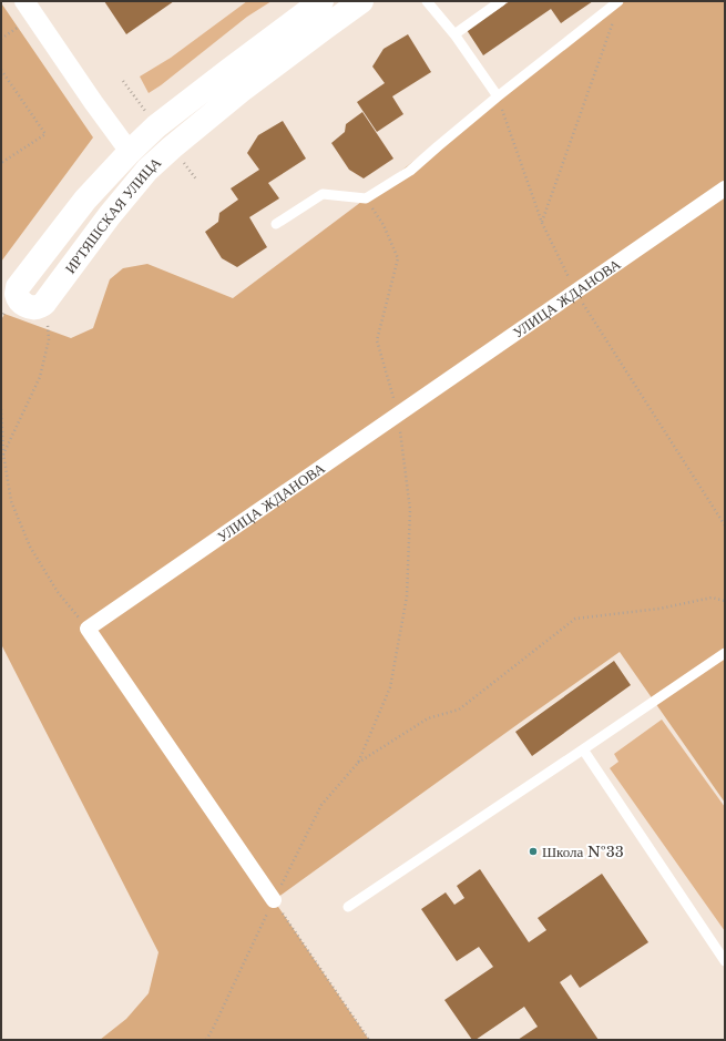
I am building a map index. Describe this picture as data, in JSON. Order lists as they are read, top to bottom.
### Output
{
  "streets": {
    "street": ["ИРТЯШСКАЯ УЛИЦА", "УЛИЦА ЖДАНОВА"]
  },
  "places": ["Школа №33"]
}
